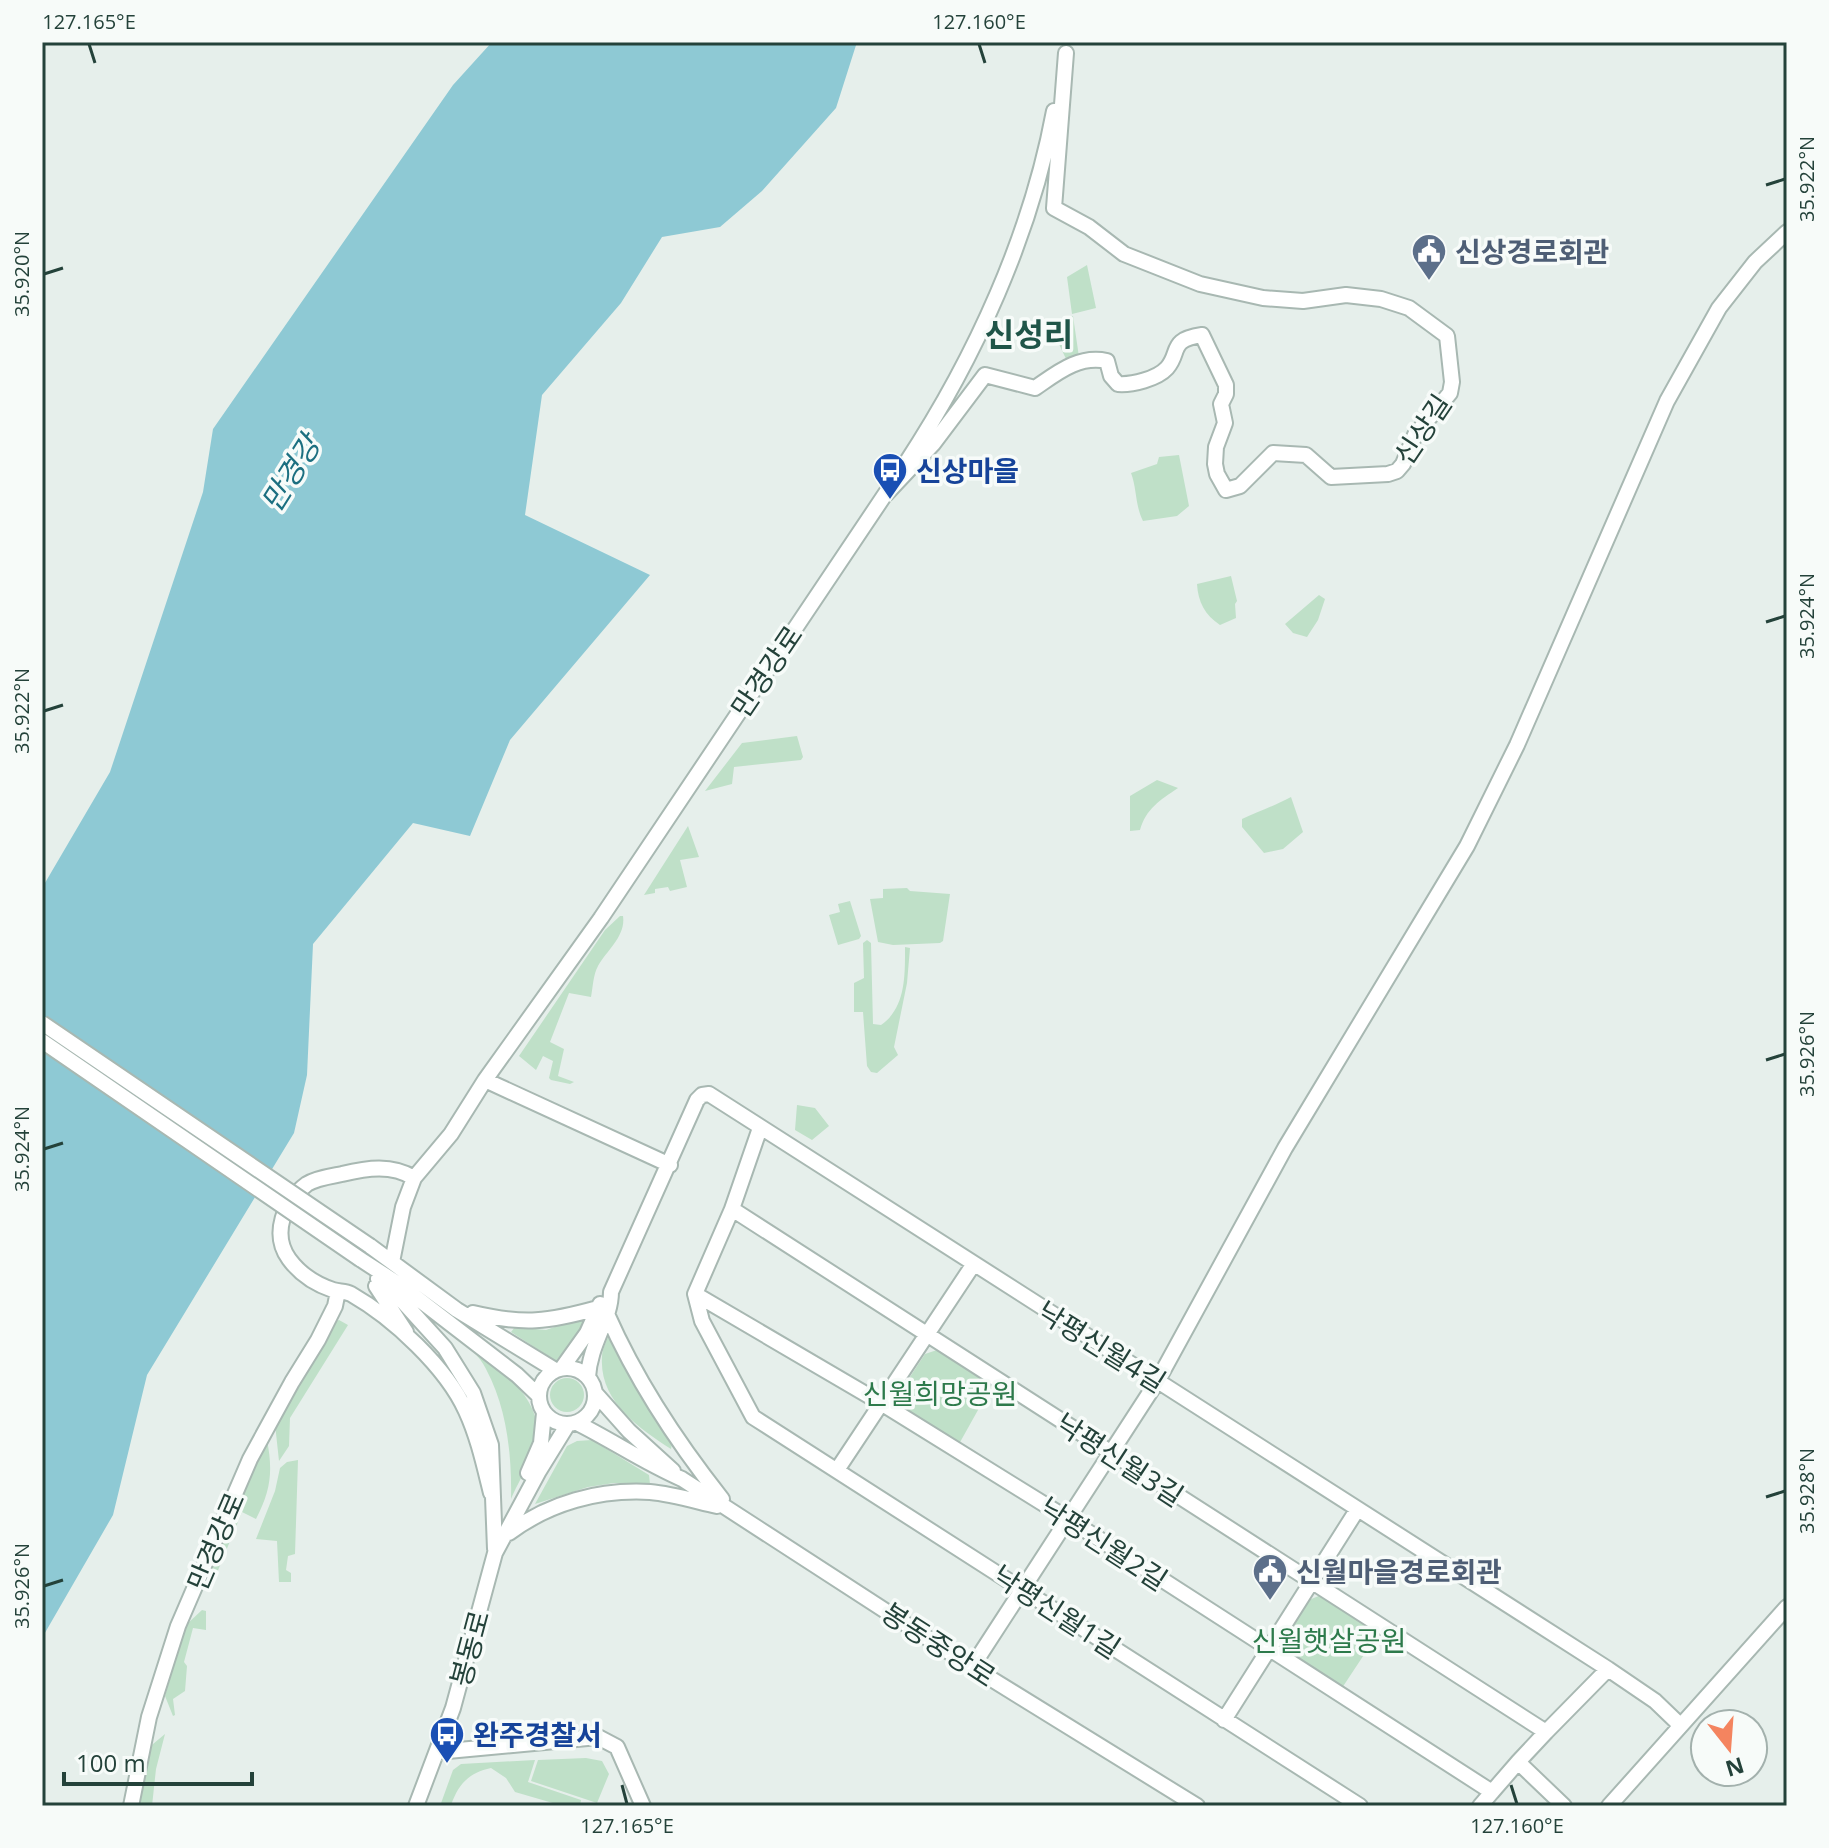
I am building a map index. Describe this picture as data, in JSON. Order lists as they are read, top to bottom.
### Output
{
  "streets": {
    "street": [
      "신상길",
      "만경강로",
      "낙평신월4길",
      "낙평신월3길",
      "낙평신월2길",
      "낙평신월1길",
      "봉동중앙로",
      "봉동로"
    ]
  },
  "crossings": [
    ["신상길", "만경강로"],
    ["낙평신월4길", "봉동중앙로"],
    ["낙평신월4길", "봉동로"],
    ["낙평신월2길", "낙평신월1길"],
    ["봉동중앙로", "봉동로"]
  ],
  "districts": ["신성리"],
  "water": ["만경강"],
  "parks": ["신월희망공원", "신월햇살공원"],
  "places": {
    "public building": ["신상경로회관", "신월마을경로회관"],
    "bus stop": ["신상마을", "완주경찰서"]
  },
  "scale_bar": "100 m",
  "north": "bottom",
  "coordinates": [
    "127.165°E",
    "127.160°E",
    "35.922°N",
    "35.920°N",
    "35.924°N",
    "35.926°N",
    "35.928°N"
  ]
}
